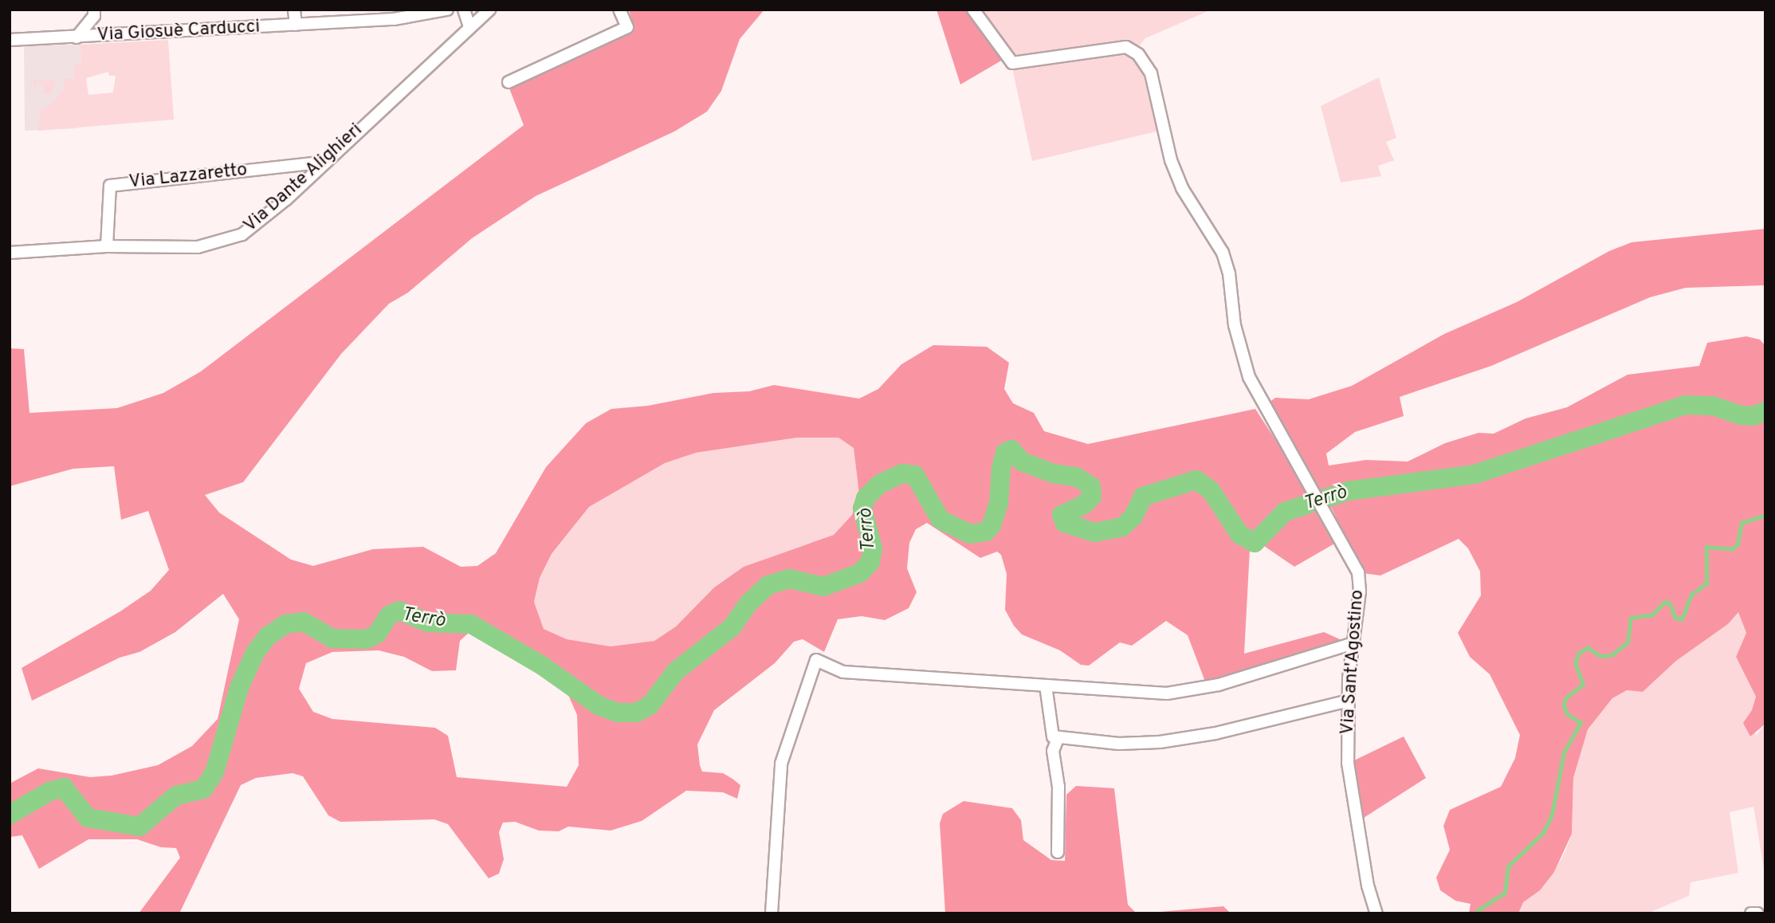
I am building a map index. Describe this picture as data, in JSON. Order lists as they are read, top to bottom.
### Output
{
  "streets": {
    "street": [
      "Via Giosuè Carducci",
      "Via Lazzaretto",
      "Via Dante Alighieri",
      "Via Sant'Agostino"
    ]
  },
  "crossings": [
    ["Via Lazzaretto", "Via Dante Alighieri"]
  ],
  "water": ["Terrò"]
}
